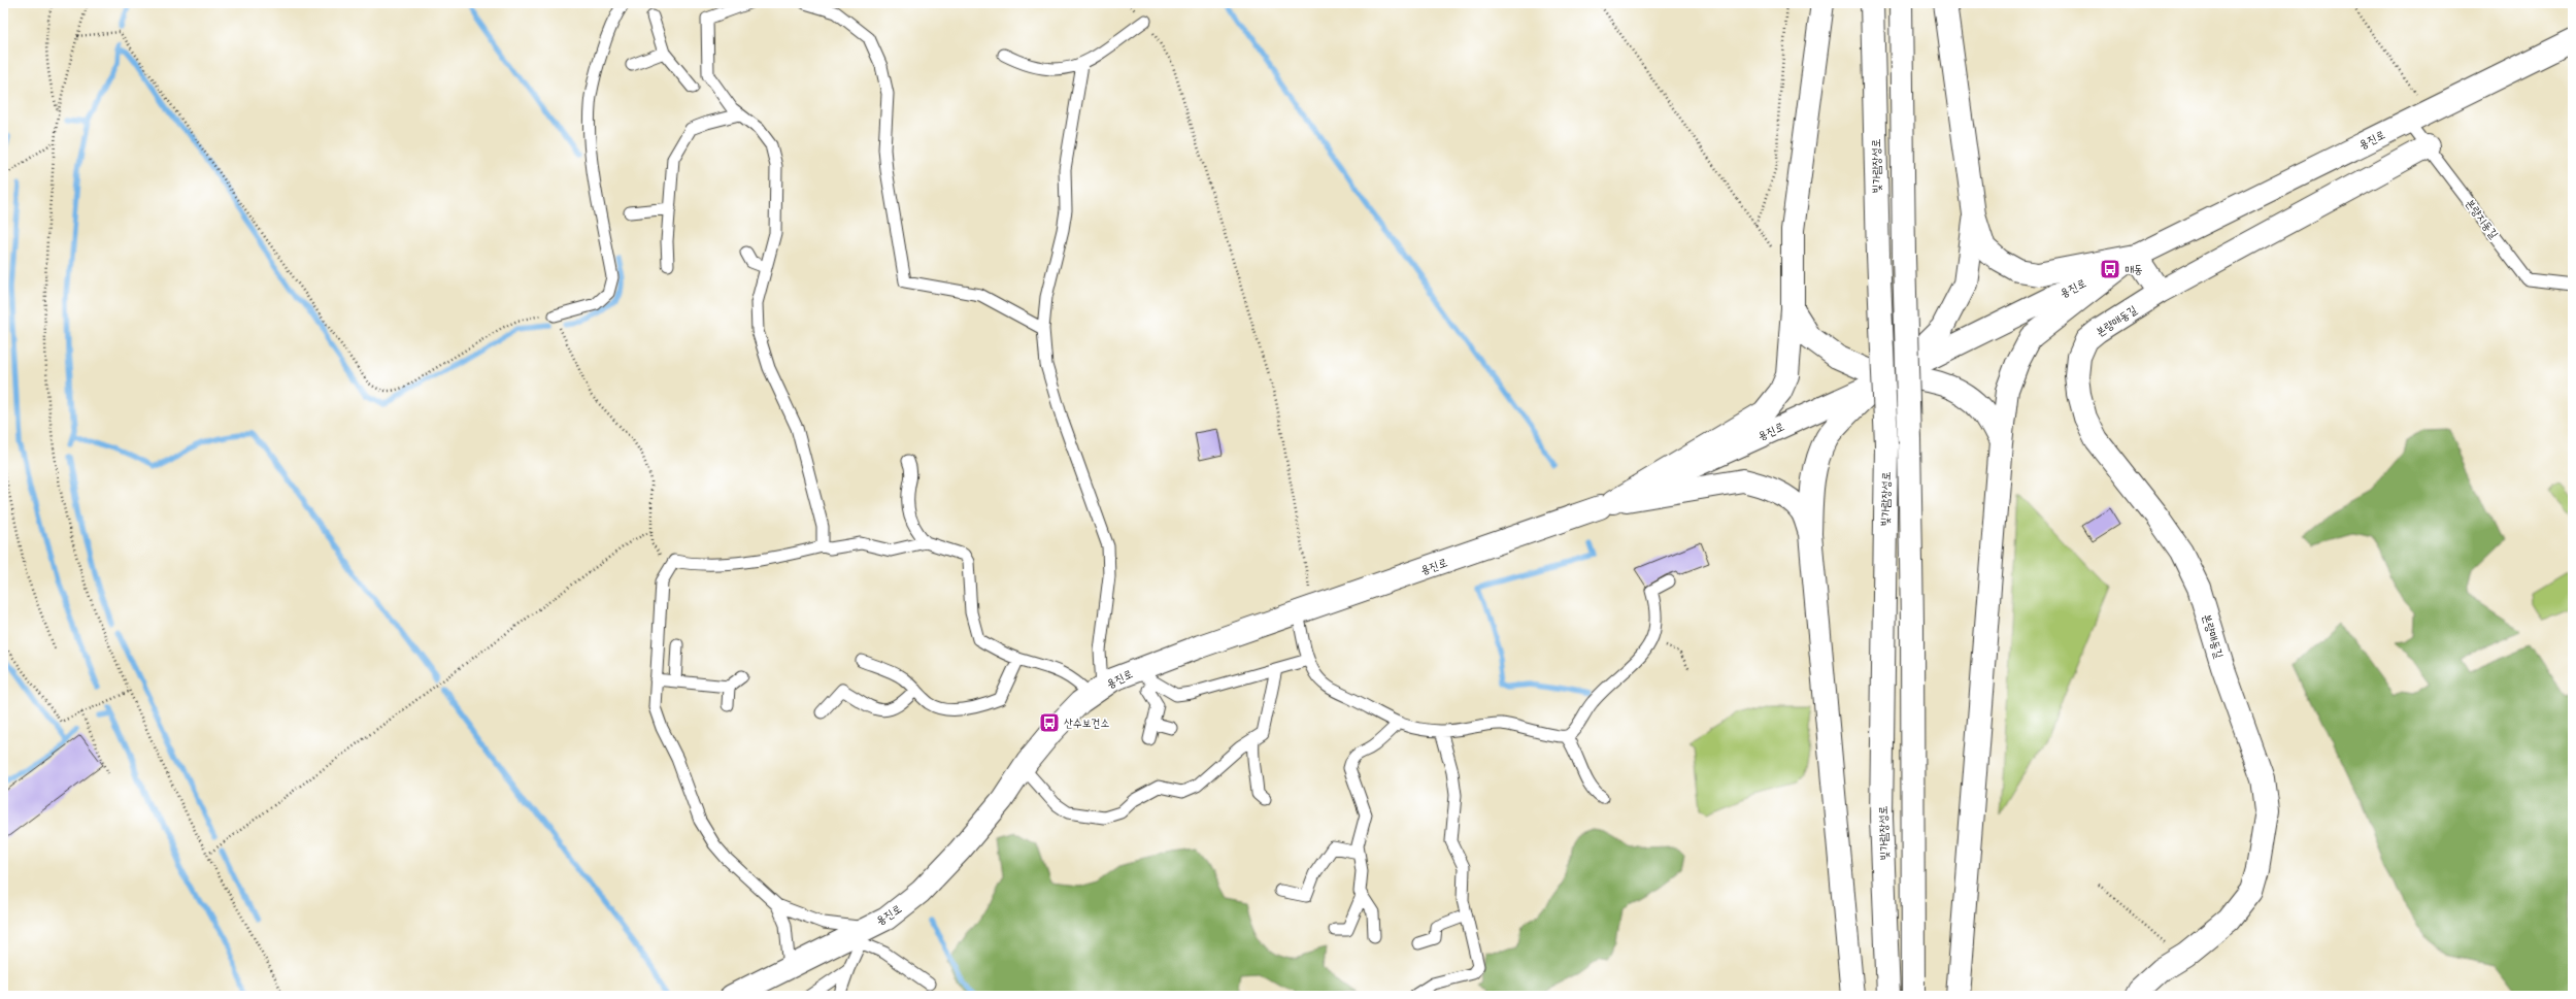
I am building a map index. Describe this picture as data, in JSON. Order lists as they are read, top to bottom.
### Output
{
  "streets": {
    "main road": ["용진로", "빛가람장성로", "본량매동길"],
    "lane": ["본량지동길"]
  },
  "crossings": [
    ["용진로", "본량지동길"],
    ["본량지동길", "본량매동길"]
  ],
  "places": {
    "bus stop": ["매동", "산수보건소"]
  }
}
